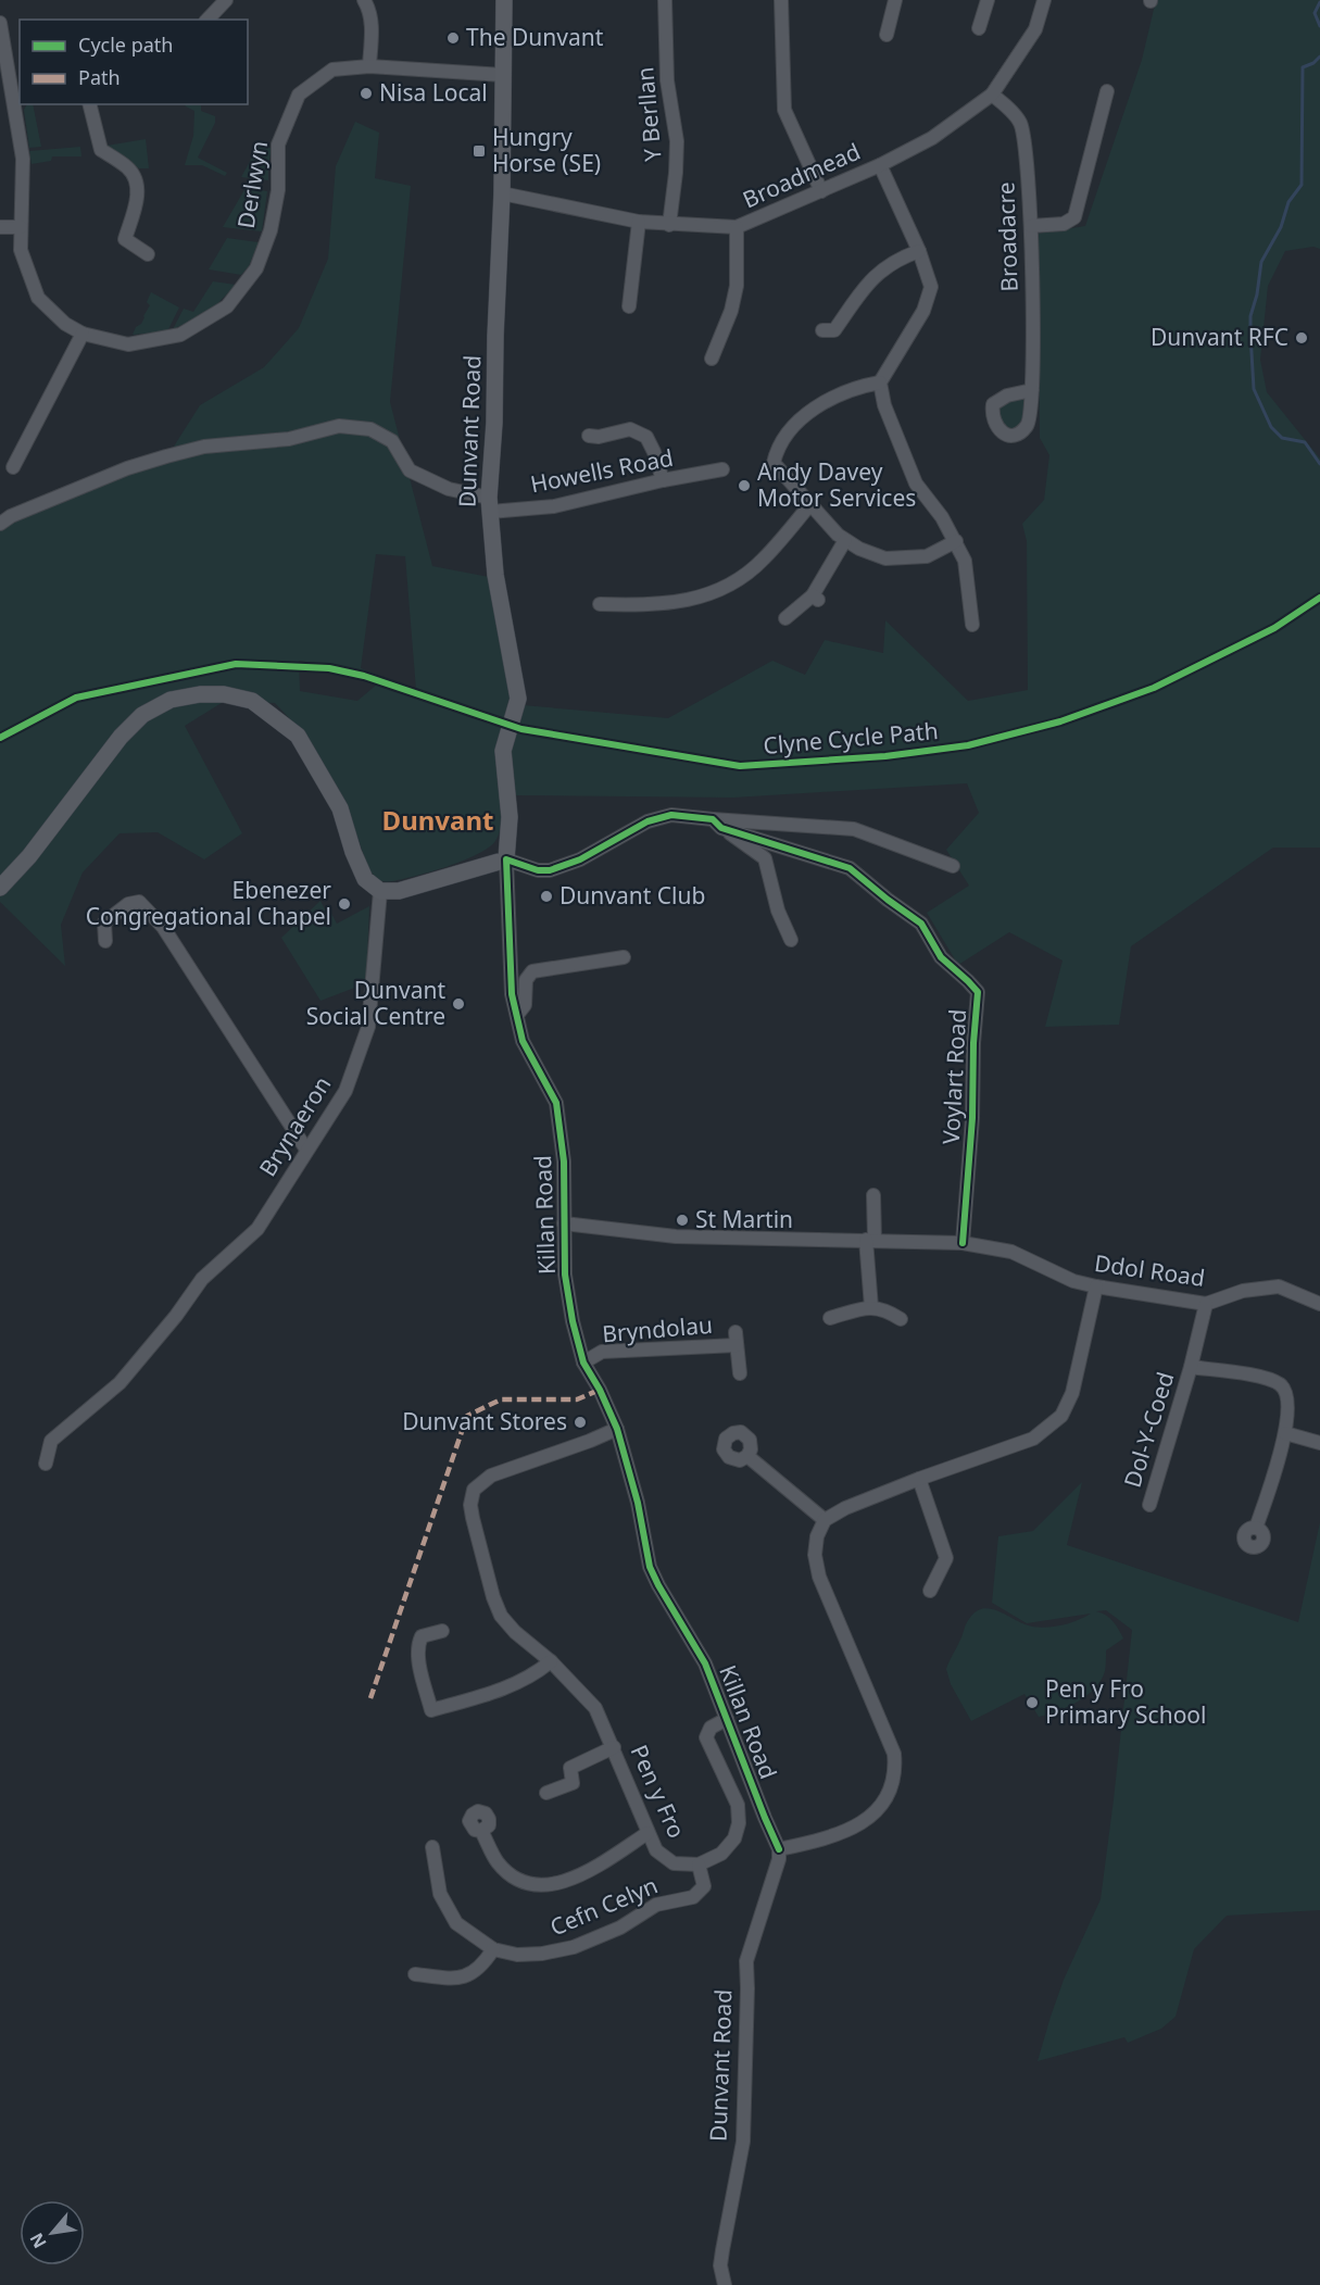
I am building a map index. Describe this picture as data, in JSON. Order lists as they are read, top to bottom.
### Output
{
  "streets": {
    "main road": ["Dunvant Road"],
    "street": [
      "Y Berllan",
      "Broadmead",
      "Derlwyn",
      "Broadacre",
      "Howells Road",
      "Voylart Road",
      "Brynaeron",
      "Killan Road",
      "Ddol Road",
      "Bryndolau",
      "Dol-Y-Coed",
      "Pen y Fro",
      "Cefn Celyn"
    ],
    "cycle path": ["Clyne Cycle Path"]
  },
  "crossings": [
    ["Y Berllan", "Broadmead"],
    ["Broadmead", "Broadacre"],
    ["Broadmead", "Dunvant Road"],
    ["Derlwyn", "Dunvant Road"],
    ["Dunvant Road", "Howells Road"],
    ["Dunvant Road", "Voylart Road"],
    ["Dunvant Road", "Killan Road"],
    ["Voylart Road", "Killan Road"],
    ["Voylart Road", "Ddol Road"],
    ["Killan Road", "Ddol Road"],
    ["Killan Road", "Bryndolau"],
    ["Killan Road", "Pen y Fro"],
    ["Ddol Road", "Dol-Y-Coed"],
    ["Pen y Fro", "Cefn Celyn"]
  ],
  "districts": ["Dunvant"],
  "places": {
    "other": [
      "The Dunvant",
      "Nisa Local",
      "Dunvant RFC",
      "Andy Davey Motor Services",
      "Dunvant Club",
      "Ebenezer Congregational Chapel",
      "Dunvant Social Centre",
      "St Martin",
      "Dunvant Stores",
      "Pen y Fro Primary School"
    ],
    "transit": ["Hungry Horse (SE)"]
  },
  "legend": ["Cycle path", "Path"],
  "north": "bottom left"
}
